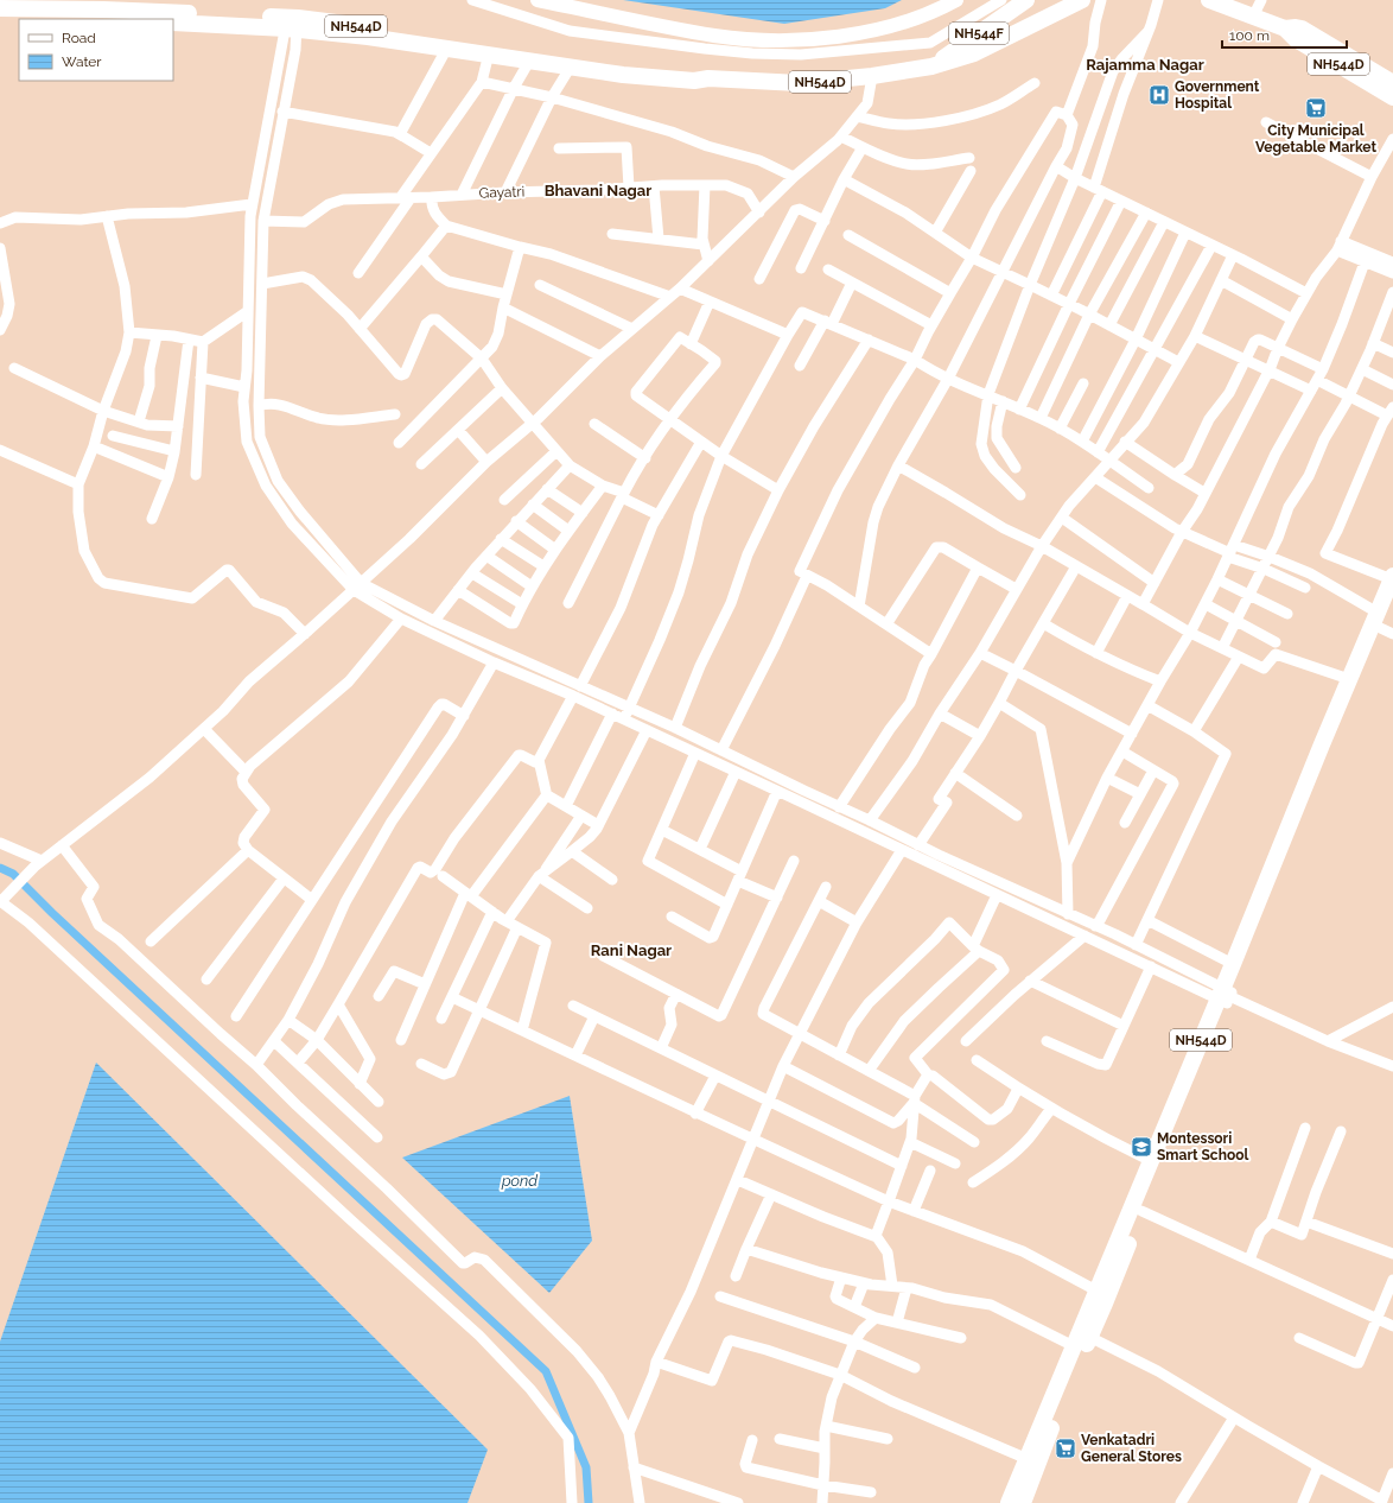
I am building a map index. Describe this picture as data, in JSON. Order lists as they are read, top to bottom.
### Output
{
  "streets": {
    "highway": ["NH544D", "NH544F"],
    "street": ["Gayatri"]
  },
  "crossings": [
    ["NH544D", "NH544F"]
  ],
  "districts": ["Rajamma Nagar", "Bhavani Nagar", "Rani Nagar"],
  "water": ["pond"],
  "places": {
    "hospital": ["Government Hospital"],
    "supermarket": ["City Municipal Vegetable Market", "Venkatadri General Stores"],
    "school or university": ["Montessori Smart School"]
  },
  "legend": ["Road", "Water"],
  "scale_bar": "100 m"
}
